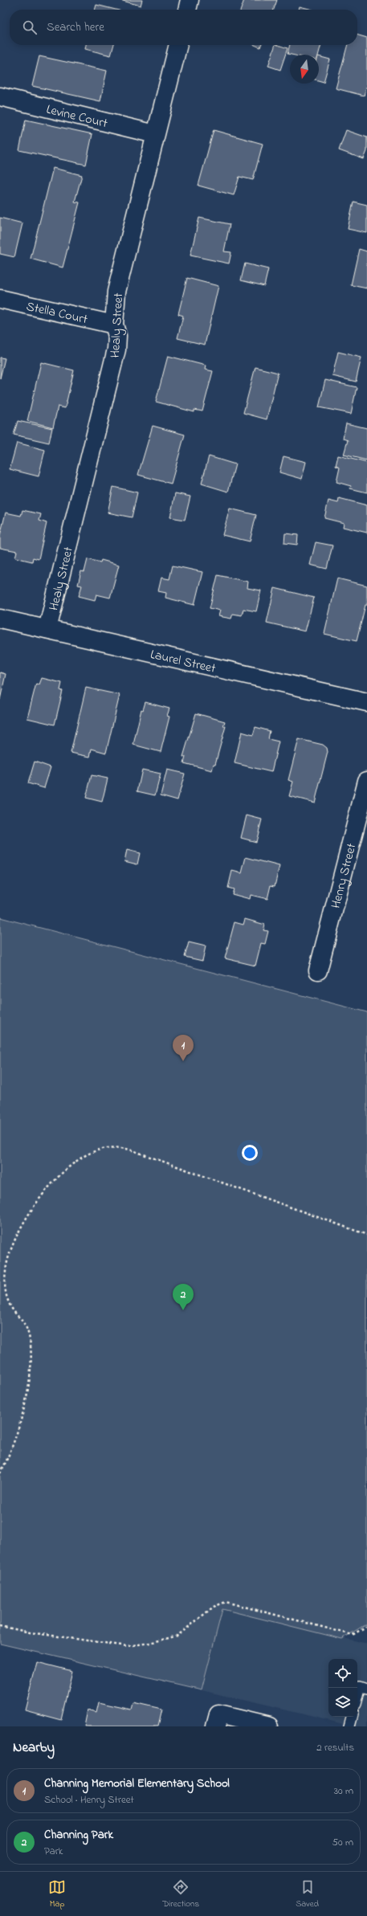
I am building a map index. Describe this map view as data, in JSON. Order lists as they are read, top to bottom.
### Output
{
  "streets": {
    "street": [
      "Levine Court",
      "Stella Court",
      "Healy Street",
      "Laurel Street",
      "Henry Street"
    ]
  },
  "crossings": [
    ["Levine Court", "Healy Street"],
    ["Stella Court", "Healy Street"],
    ["Healy Street", "Laurel Street"]
  ],
  "north": "bottom",
  "page": {
    "search": "Search here",
    "pins": ["1", "2"],
    "heading": ["Nearby", "2 results"],
    "list": [
      {
        "mark": "1",
        "name": "Channing Memorial Elementary School",
        "note": "School · Henry Street",
        "value": "30 m"
      },
      {
        "mark": "2",
        "name": "Channing Park",
        "note": "Park",
        "value": "50 m"
      }
    ],
    "nav": ["Map", "Directions", "Saved"]
  }
}
